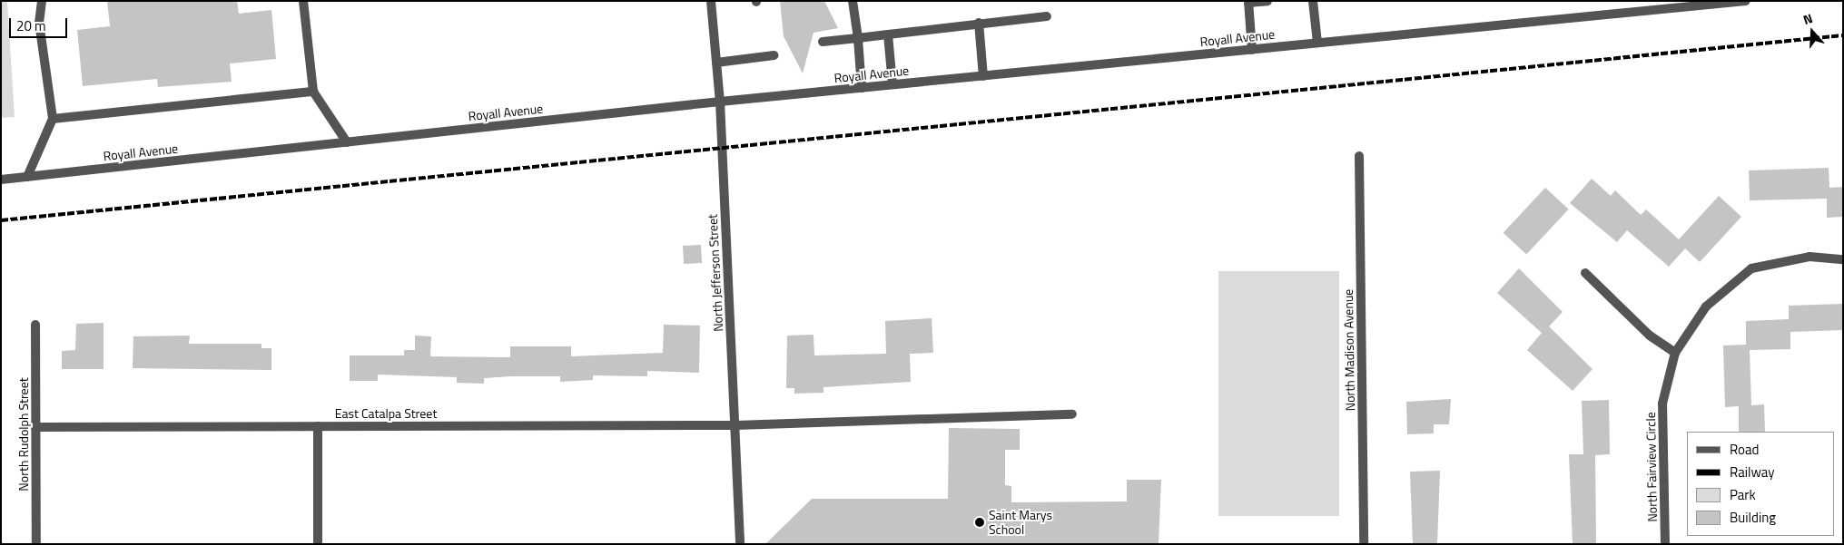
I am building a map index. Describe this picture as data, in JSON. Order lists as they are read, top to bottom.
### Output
{
  "streets": {
    "street": [
      "Royall Avenue",
      "North Jefferson Street",
      "North Madison Avenue",
      "East Catalpa Street",
      "North Rudolph Street",
      "North Fairview Circle"
    ]
  },
  "crossings": [
    ["Royall Avenue", "North Jefferson Street"],
    ["North Jefferson Street", "East Catalpa Street"],
    ["East Catalpa Street", "North Rudolph Street"]
  ],
  "places": ["Saint Marys School"],
  "legend": [
    "Road",
    "Railway",
    "Park",
    "Building"
  ],
  "scale_bar": "20 m",
  "north": "top"
}
